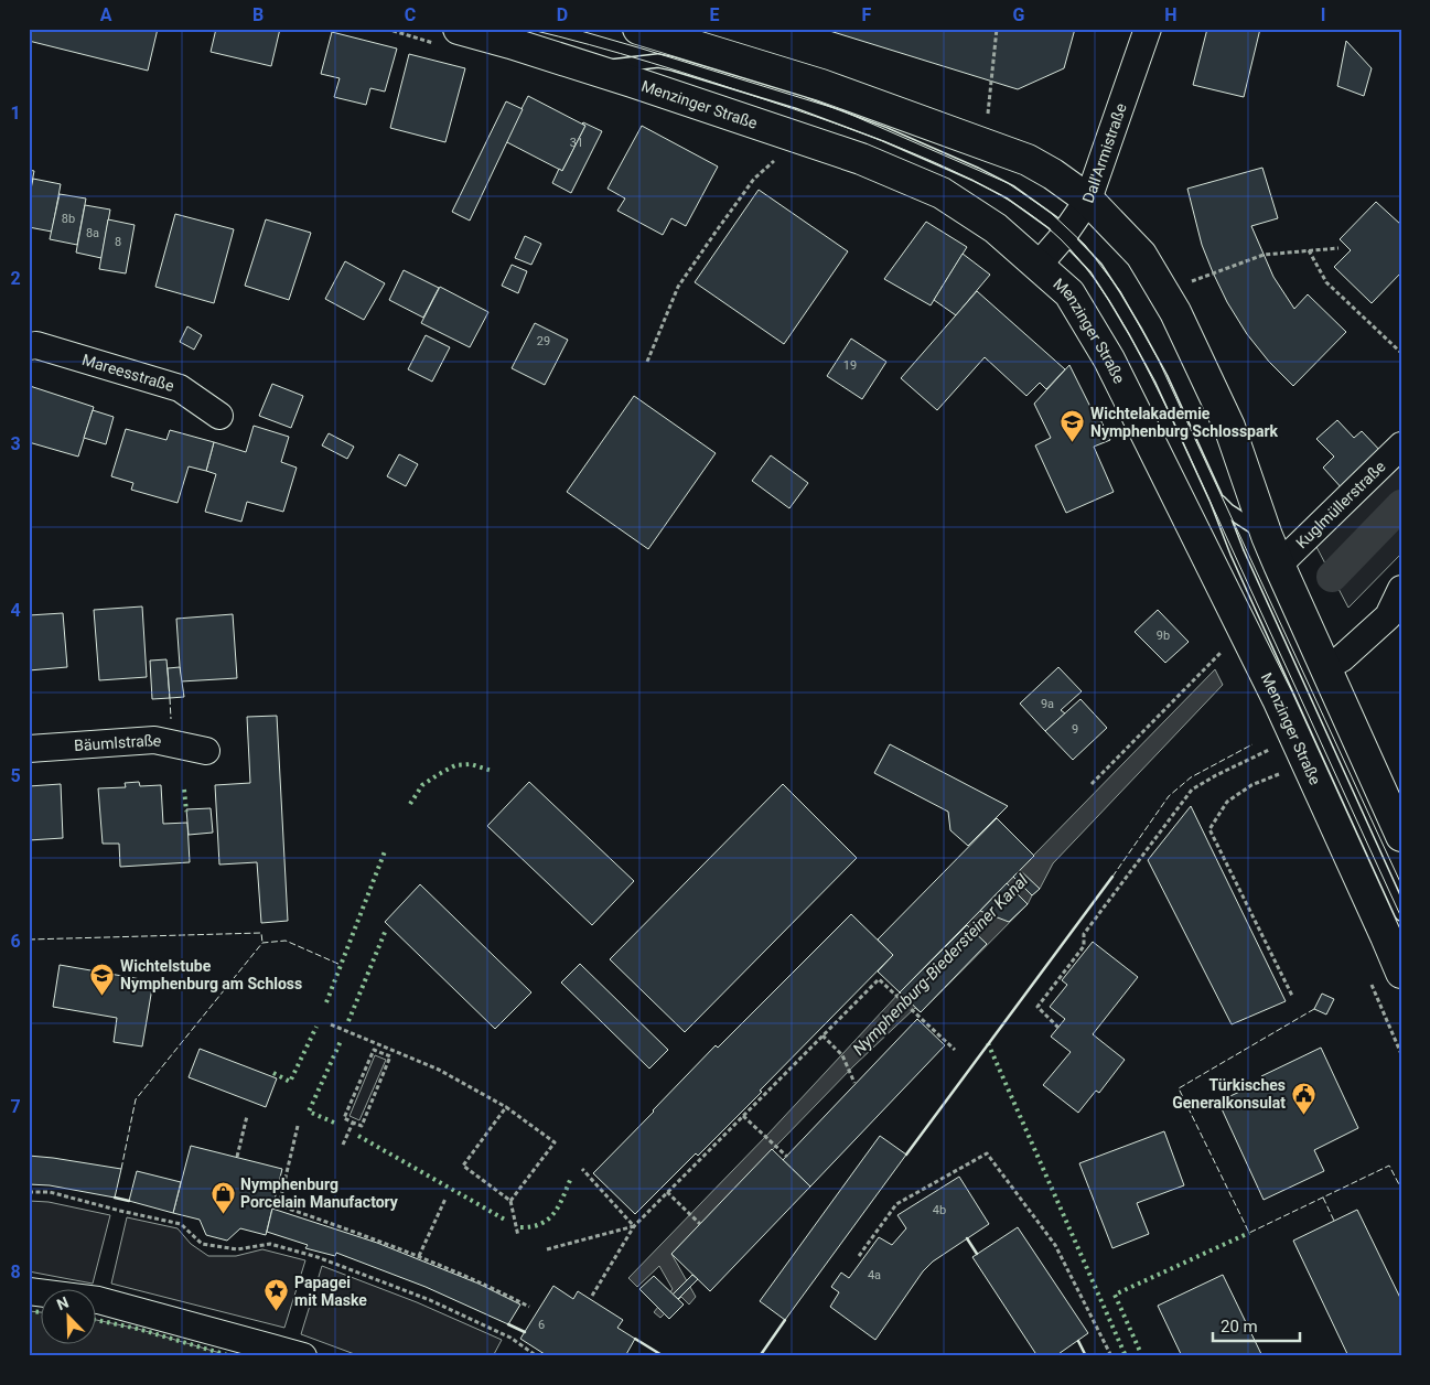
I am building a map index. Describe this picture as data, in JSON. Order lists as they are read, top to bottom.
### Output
{
  "streets": {
    "main road": ["Menzinger Straße"],
    "street": [
      "Dall'Armistraße",
      "Mareesstraße",
      "Kuglmüllerstraße",
      "Bäumlstraße"
    ]
  },
  "crossings": [
    ["Menzinger Straße", "Dall'Armistraße"]
  ],
  "water": ["Nymphenburg-Biedersteiner Kanal"],
  "places": {
    "school or university": ["Wichtelakademie Nymphenburg Schlosspark", "Wichtelstube Nymphenburg am Schloss"],
    "public building": ["Türkisches Generalkonsulat"],
    "shop": ["Nymphenburg Porcelain Manufactory"],
    "place": ["Papagei mit Maske"]
  },
  "house_numbers": [
    "31",
    "8b",
    "8a",
    "8",
    "29",
    "19",
    "9b",
    "9a",
    "9",
    "4b",
    "4a",
    "6"
  ],
  "scale_bar": "20 m",
  "north": "top left",
  "grid": {
    "columns": [
      "A",
      "B",
      "C",
      "D",
      "E",
      "F",
      "G",
      "H",
      "I"
    ],
    "rows": [
      "1",
      "2",
      "3",
      "4",
      "5",
      "6",
      "7",
      "8"
    ]
  }
}
